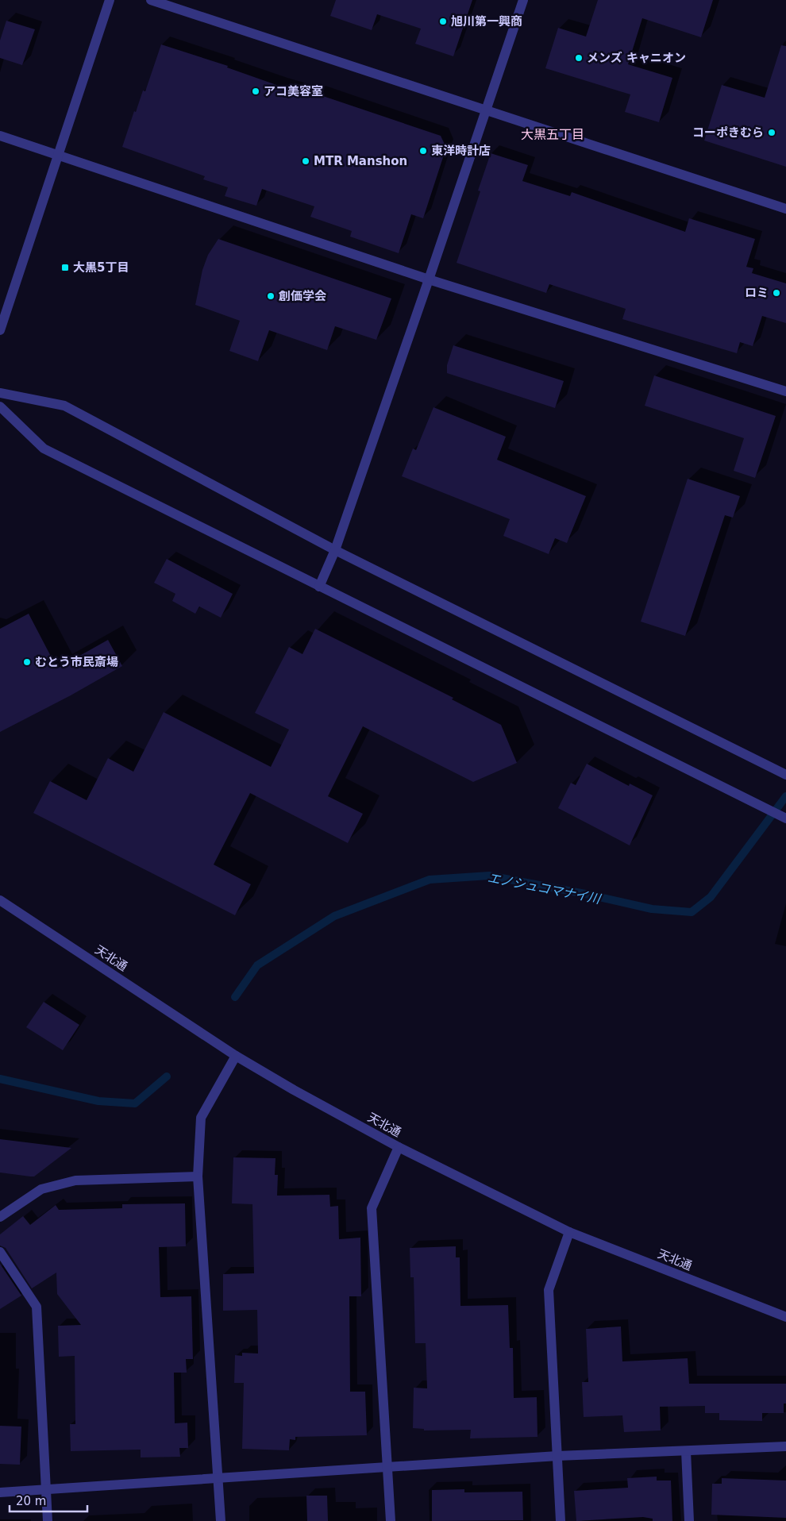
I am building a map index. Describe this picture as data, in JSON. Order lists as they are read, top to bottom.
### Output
{
  "streets": {
    "street": ["天北通"]
  },
  "districts": ["大黒五丁目"],
  "water": ["エノシュコマナイ川"],
  "places": {
    "other": [
      "旭川第一興商",
      "メンズ キャニオン",
      "アコ美容室",
      "コーポきむら",
      "東洋時計店",
      "MTR Manshon",
      "ロミ",
      "創価学会",
      "むとう市民斎場"
    ],
    "transit": ["大黒5丁目"]
  },
  "scale_bar": "20 m"
}
